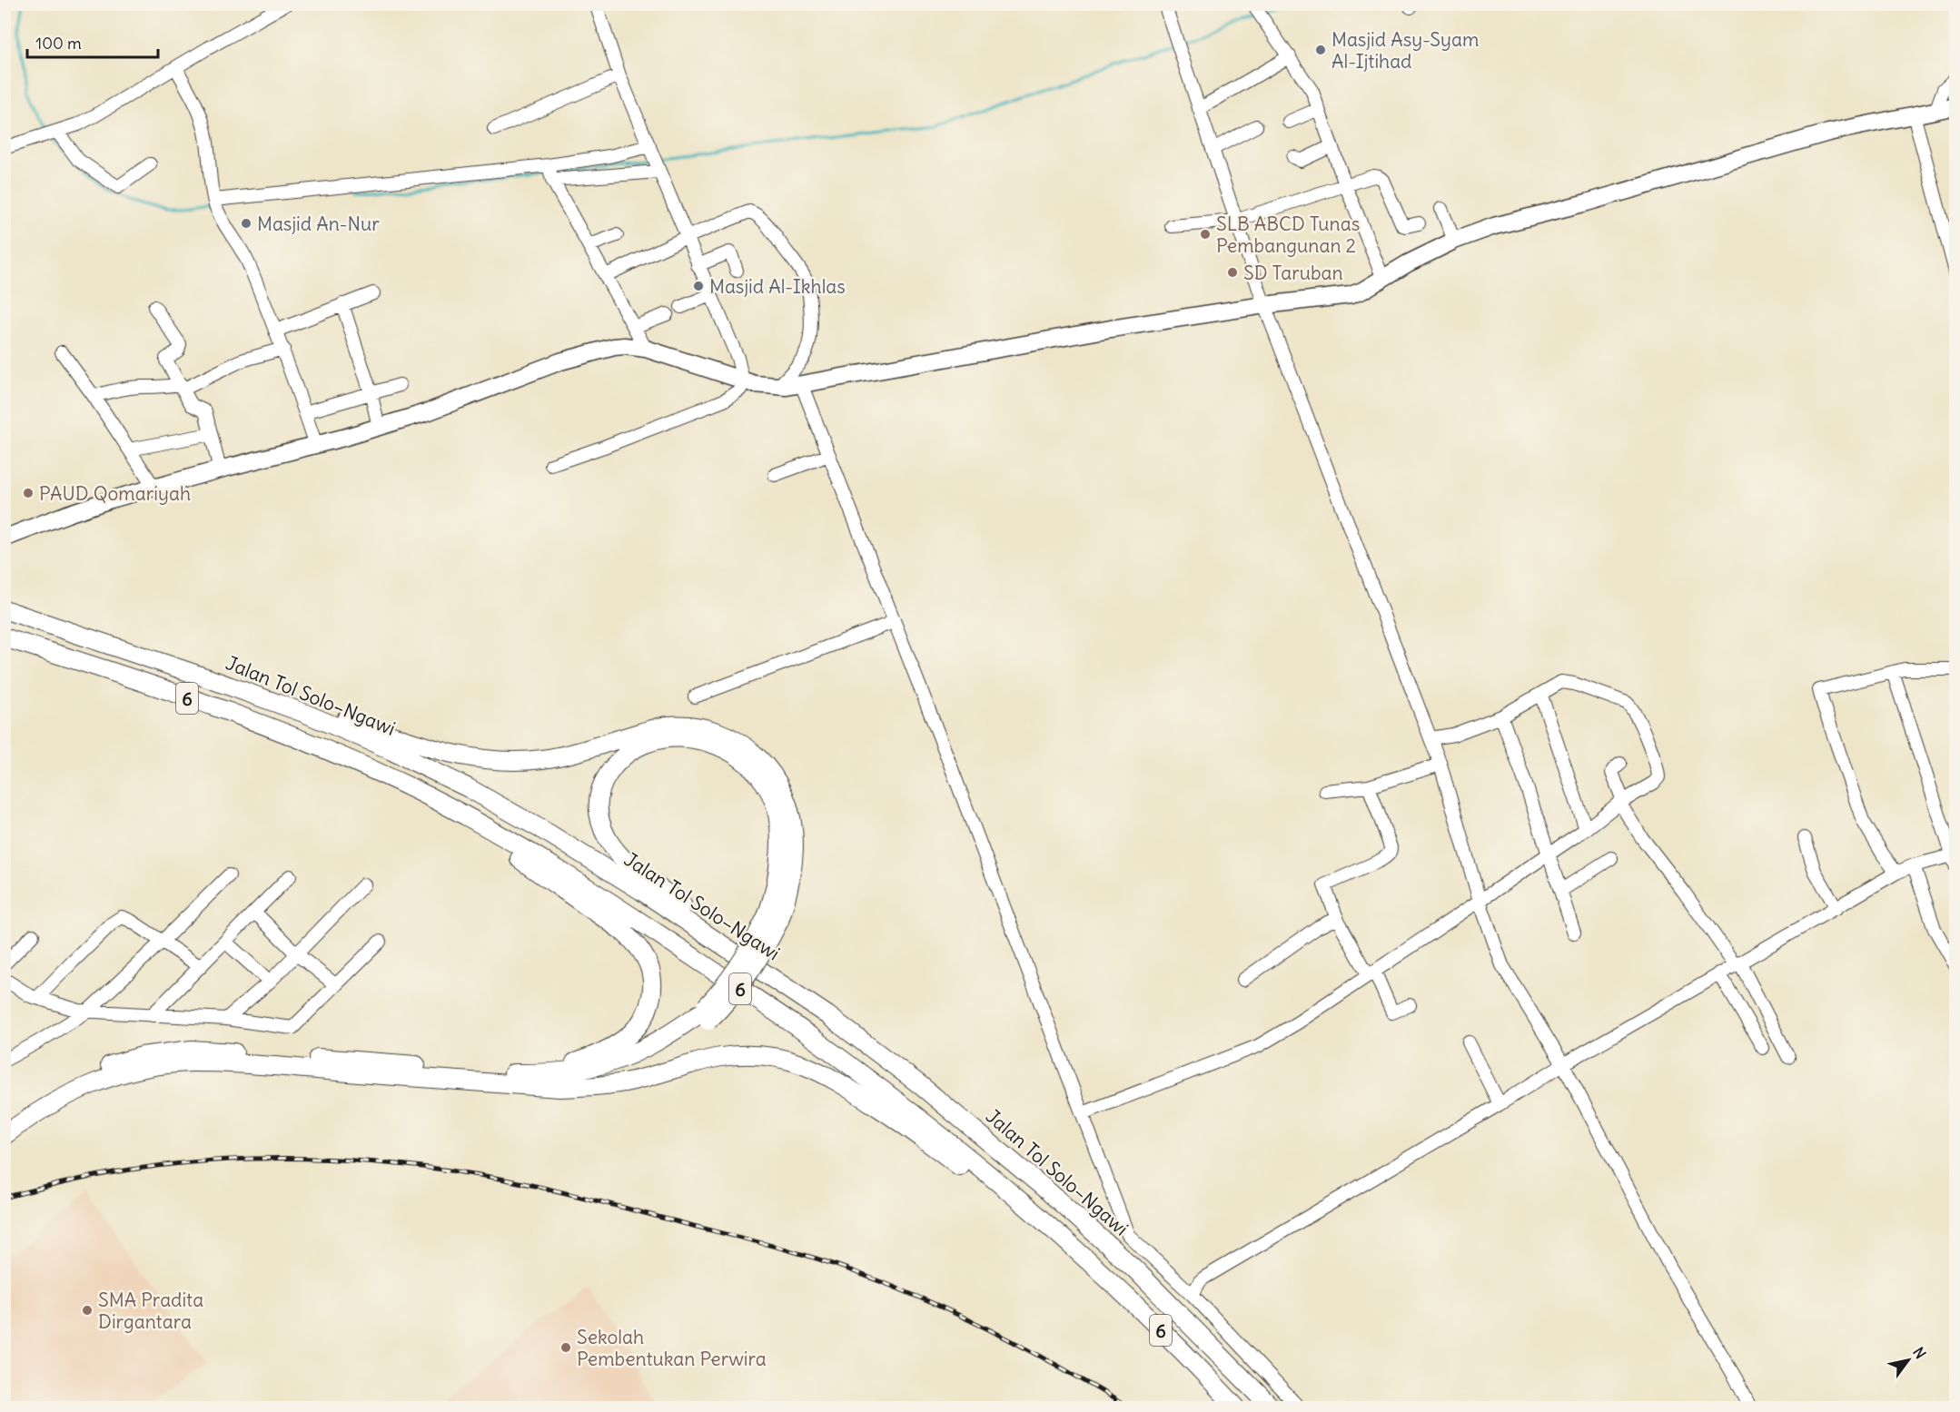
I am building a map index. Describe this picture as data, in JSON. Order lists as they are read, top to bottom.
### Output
{
  "streets": {
    "highway": ["Jalan Tol Solo–Ngawi", "6"]
  },
  "places": [
    "Masjid Asy-Syam Al-Ijtihad",
    "Masjid An-Nur",
    "SLB ABCD Tunas Pembangunan 2",
    "SD Taruban",
    "Masjid Al-Ikhlas",
    "PAUD Qomariyah",
    "SMA Pradita Dirgantara",
    "Sekolah Pembentukan Perwira"
  ],
  "scale_bar": "100 m",
  "north": "top right"
}
